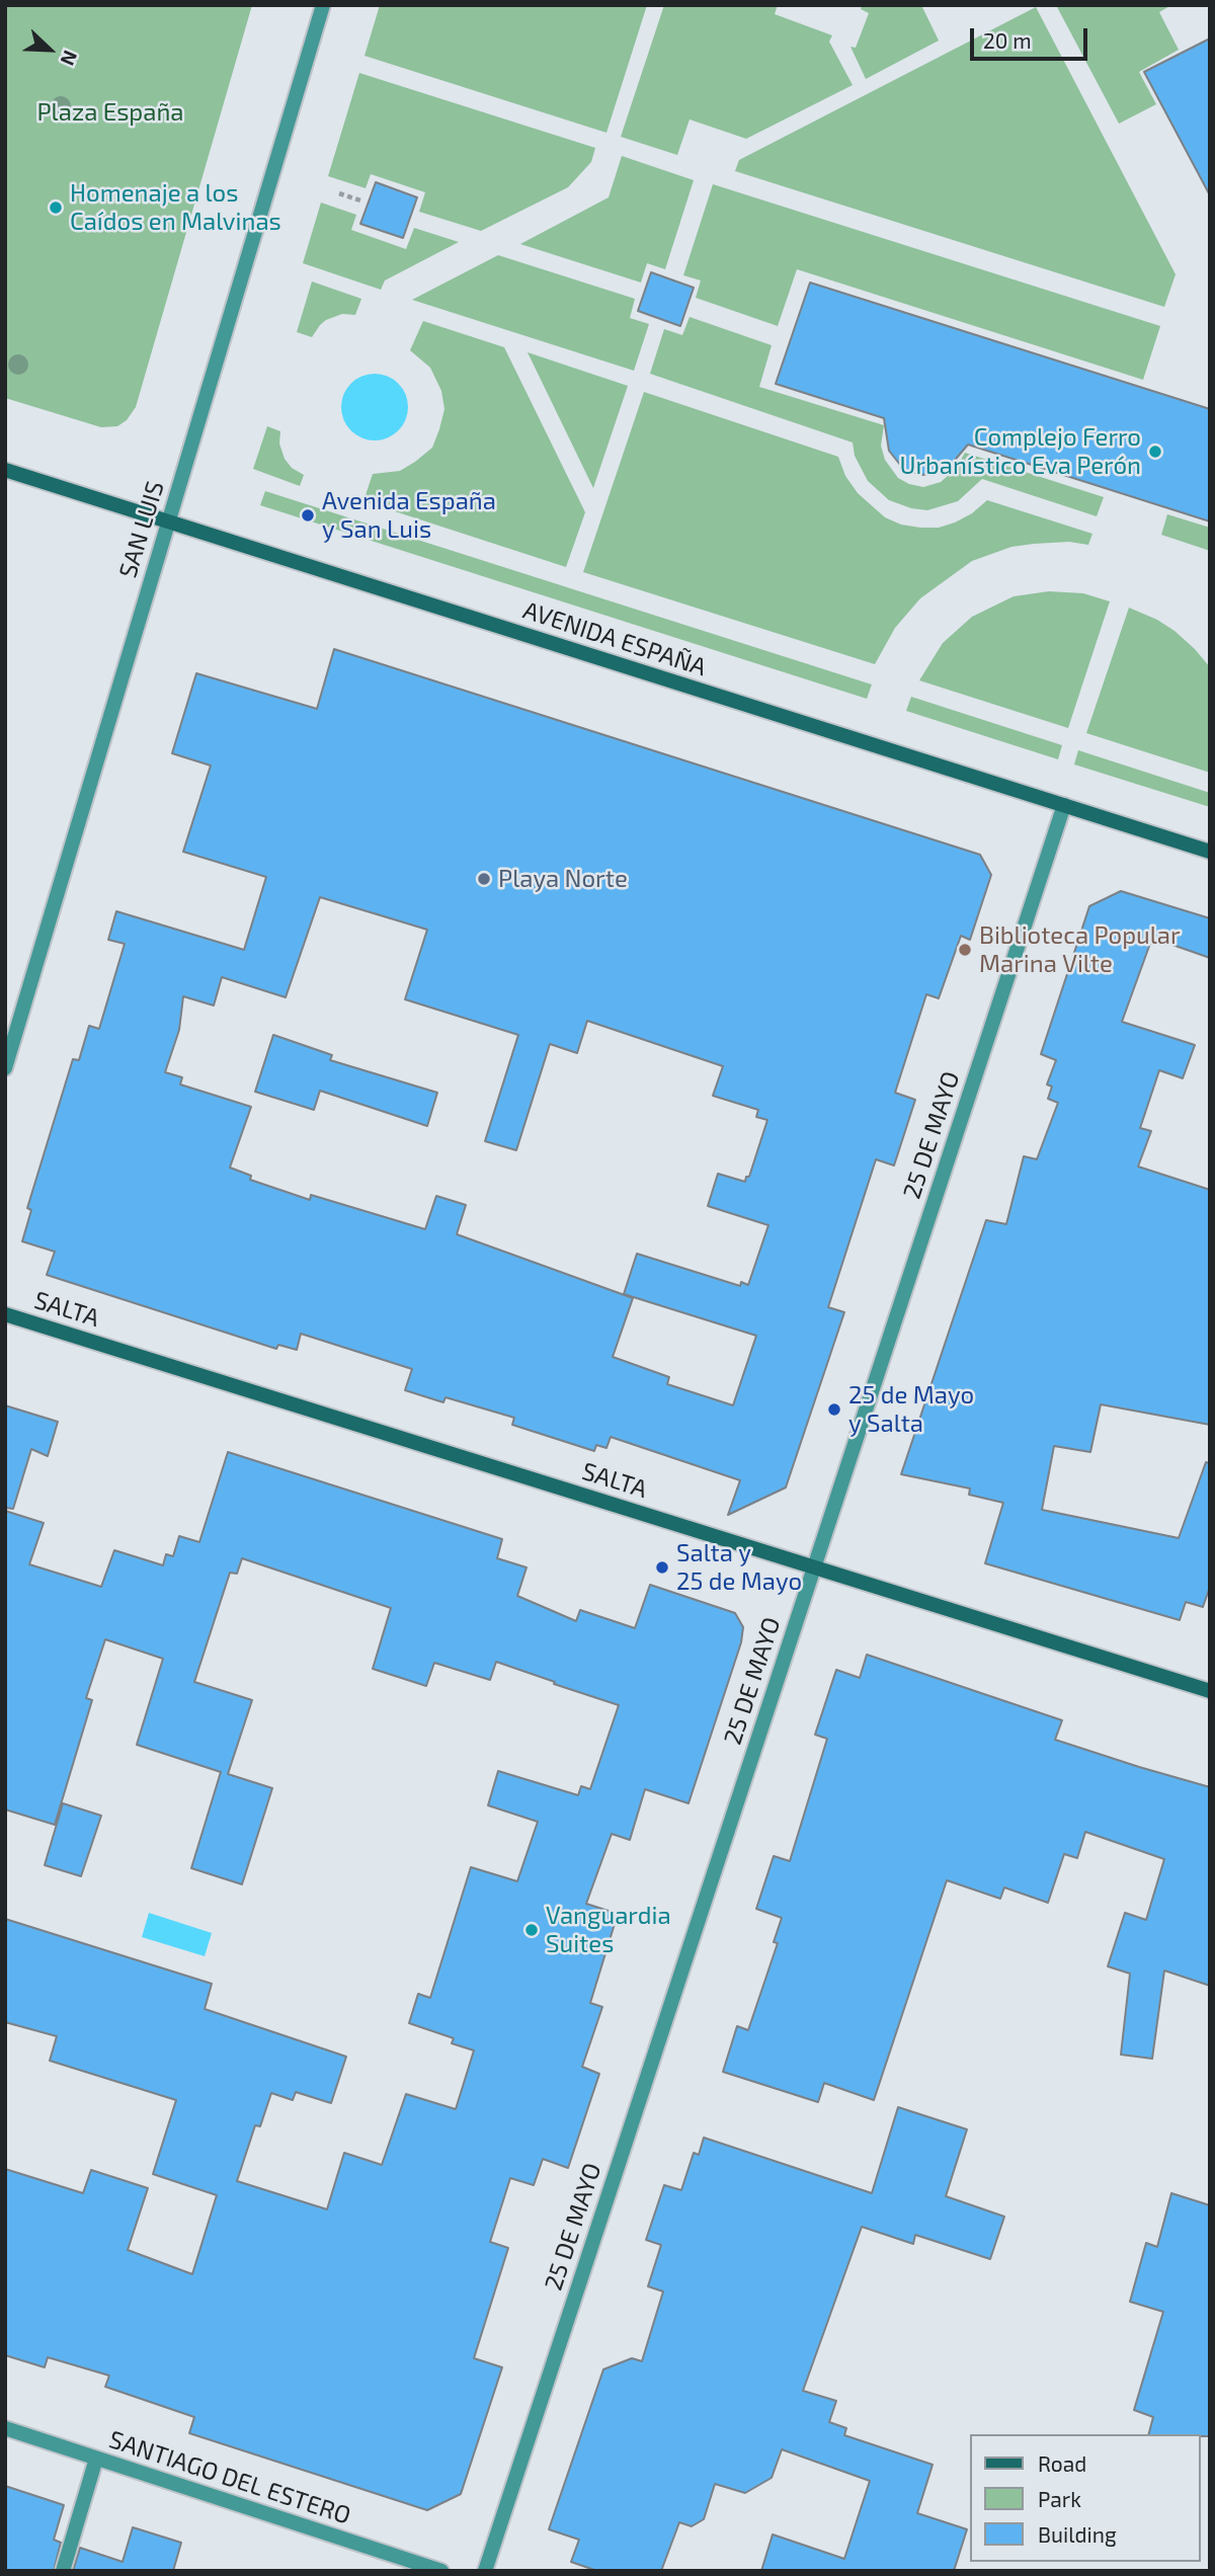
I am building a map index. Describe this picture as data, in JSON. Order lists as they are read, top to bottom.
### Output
{
  "streets": {
    "main road": ["AVENIDA ESPAÑA", "SALTA"],
    "street": ["SAN LUIS", "25 DE MAYO", "SANTIAGO DEL ESTERO"]
  },
  "crossings": [
    ["SAN LUIS", "AVENIDA ESPAÑA"],
    ["AVENIDA ESPAÑA", "25 DE MAYO"],
    ["25 DE MAYO", "SALTA"]
  ],
  "parks": ["Plaza España"],
  "places": [
    "Homenaje a los Caídos en Malvinas",
    "Complejo Ferro Urbanístico Eva Perón",
    "Avenida España y San Luis",
    "Playa Norte",
    "Biblioteca Popular Marina Vilte",
    "25 de Mayo y Salta",
    "Salta y 25 de Mayo",
    "Vanguardia Suites"
  ],
  "legend": ["Road", "Park", "Building"],
  "scale_bar": "20 m",
  "north": "bottom right"
}
